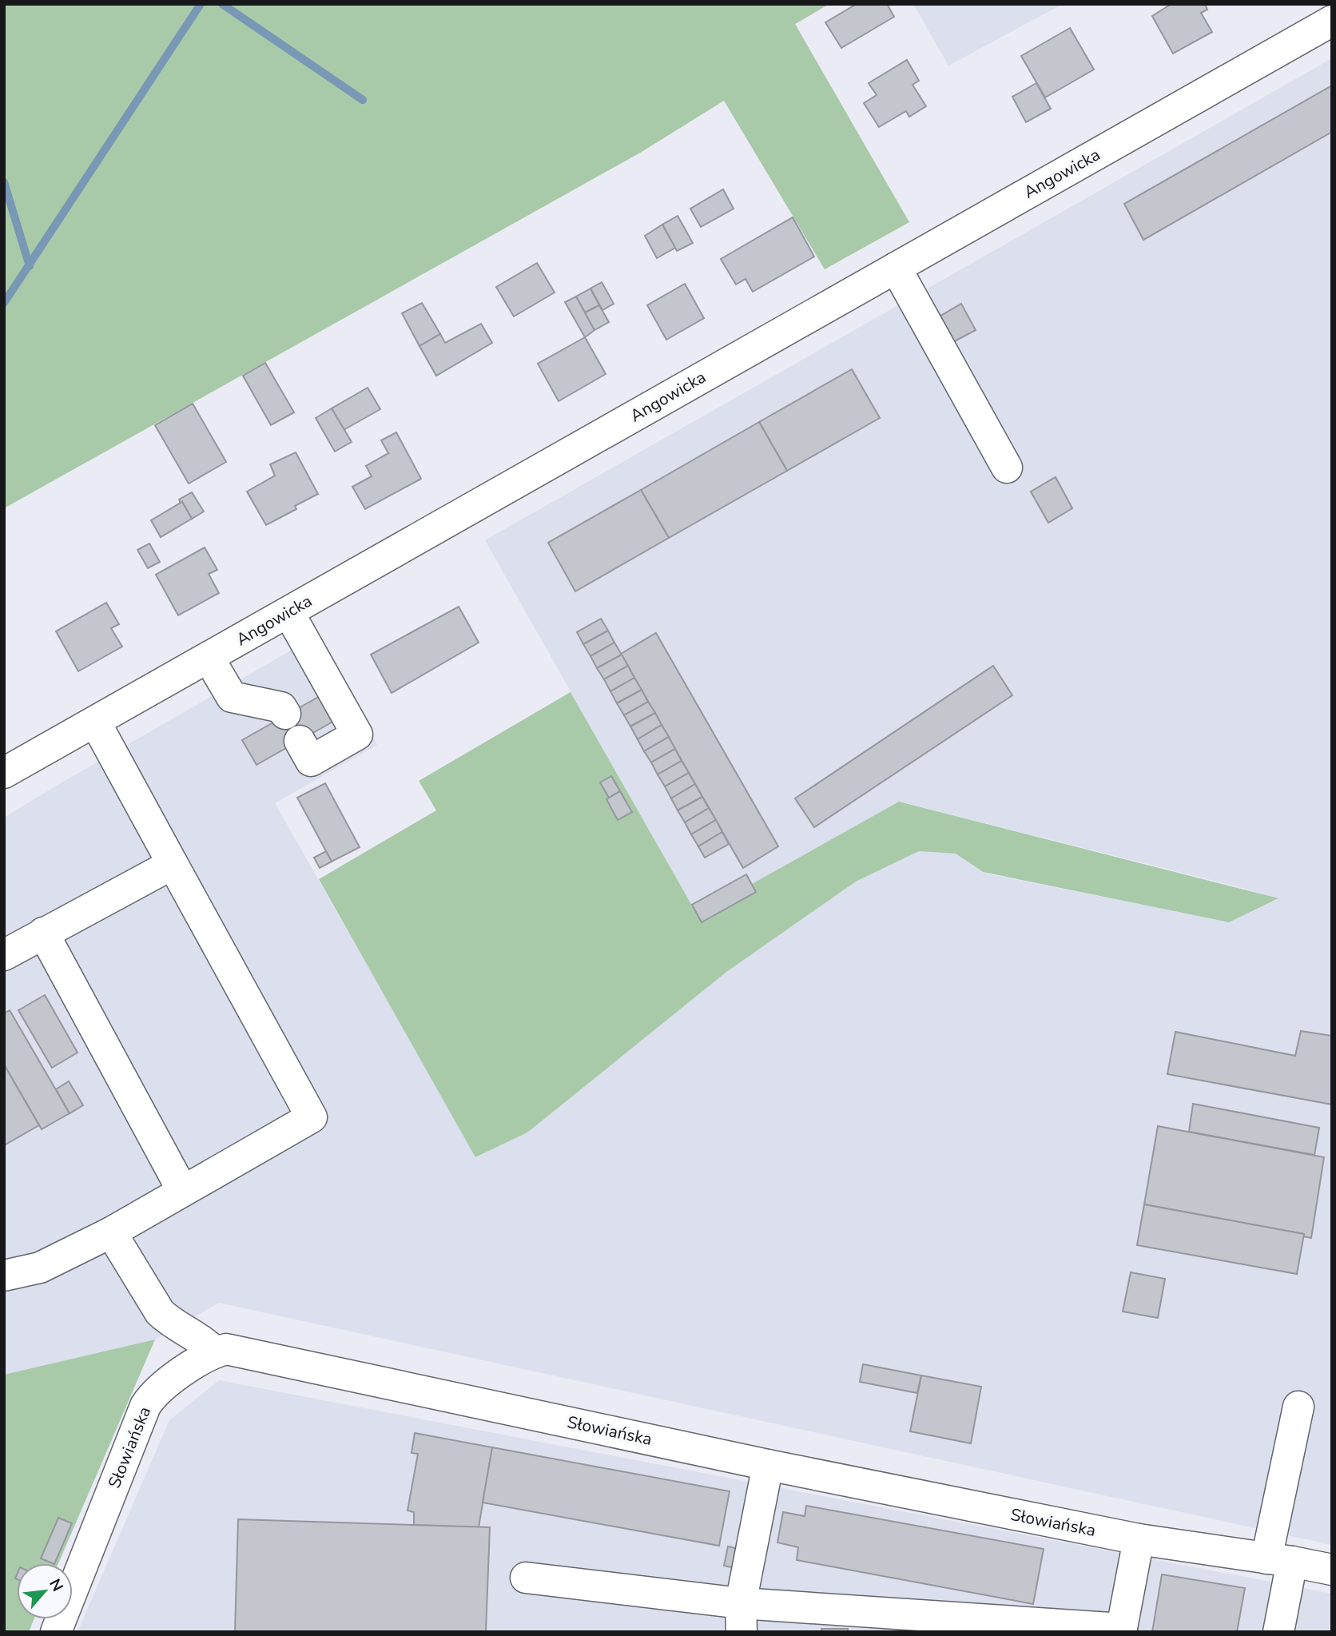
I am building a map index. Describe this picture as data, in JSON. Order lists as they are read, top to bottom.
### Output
{
  "streets": {
    "street": ["Angowicka", "Słowiańska"]
  },
  "north": "top right"
}
